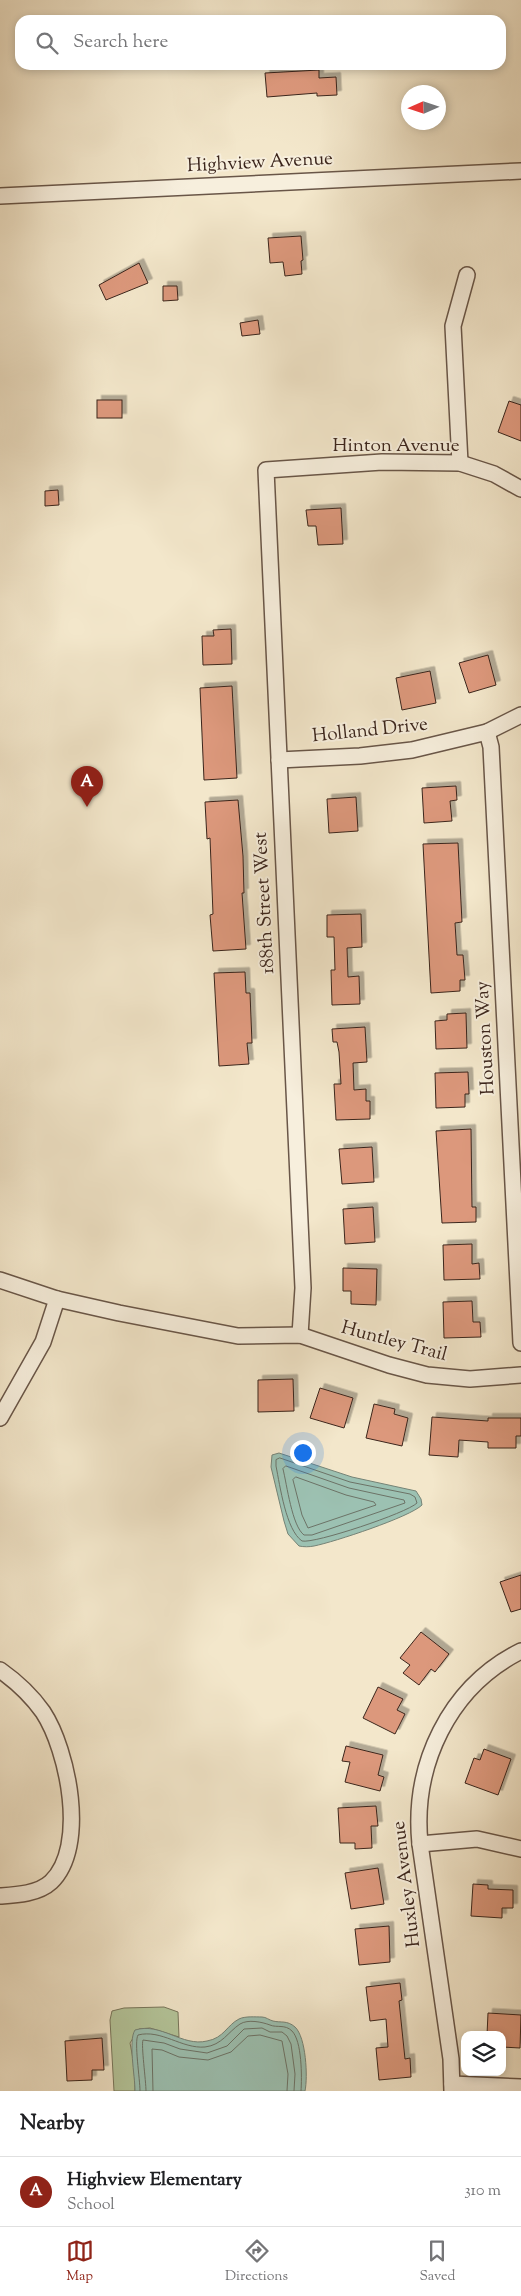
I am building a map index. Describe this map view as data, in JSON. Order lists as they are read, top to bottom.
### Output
{
  "streets": {
    "street": [
      "Highview Avenue",
      "Hinton Avenue",
      "Holland Drive",
      "188th Street West",
      "Houston Way",
      "Huntley Trail",
      "Huxley Avenue"
    ]
  },
  "crossings": [
    ["Hinton Avenue", "188th Street West"],
    ["Holland Drive", "188th Street West"],
    ["Holland Drive", "Houston Way"],
    ["188th Street West", "Huntley Trail"]
  ],
  "north": "left",
  "page": {
    "search": "Search here",
    "pins": "A",
    "heading": "Nearby",
    "list": [
      {
        "mark": "A",
        "name": "Highview Elementary",
        "note": "School",
        "value": "310 m"
      }
    ],
    "nav": ["Map", "Directions", "Saved"]
  }
}
